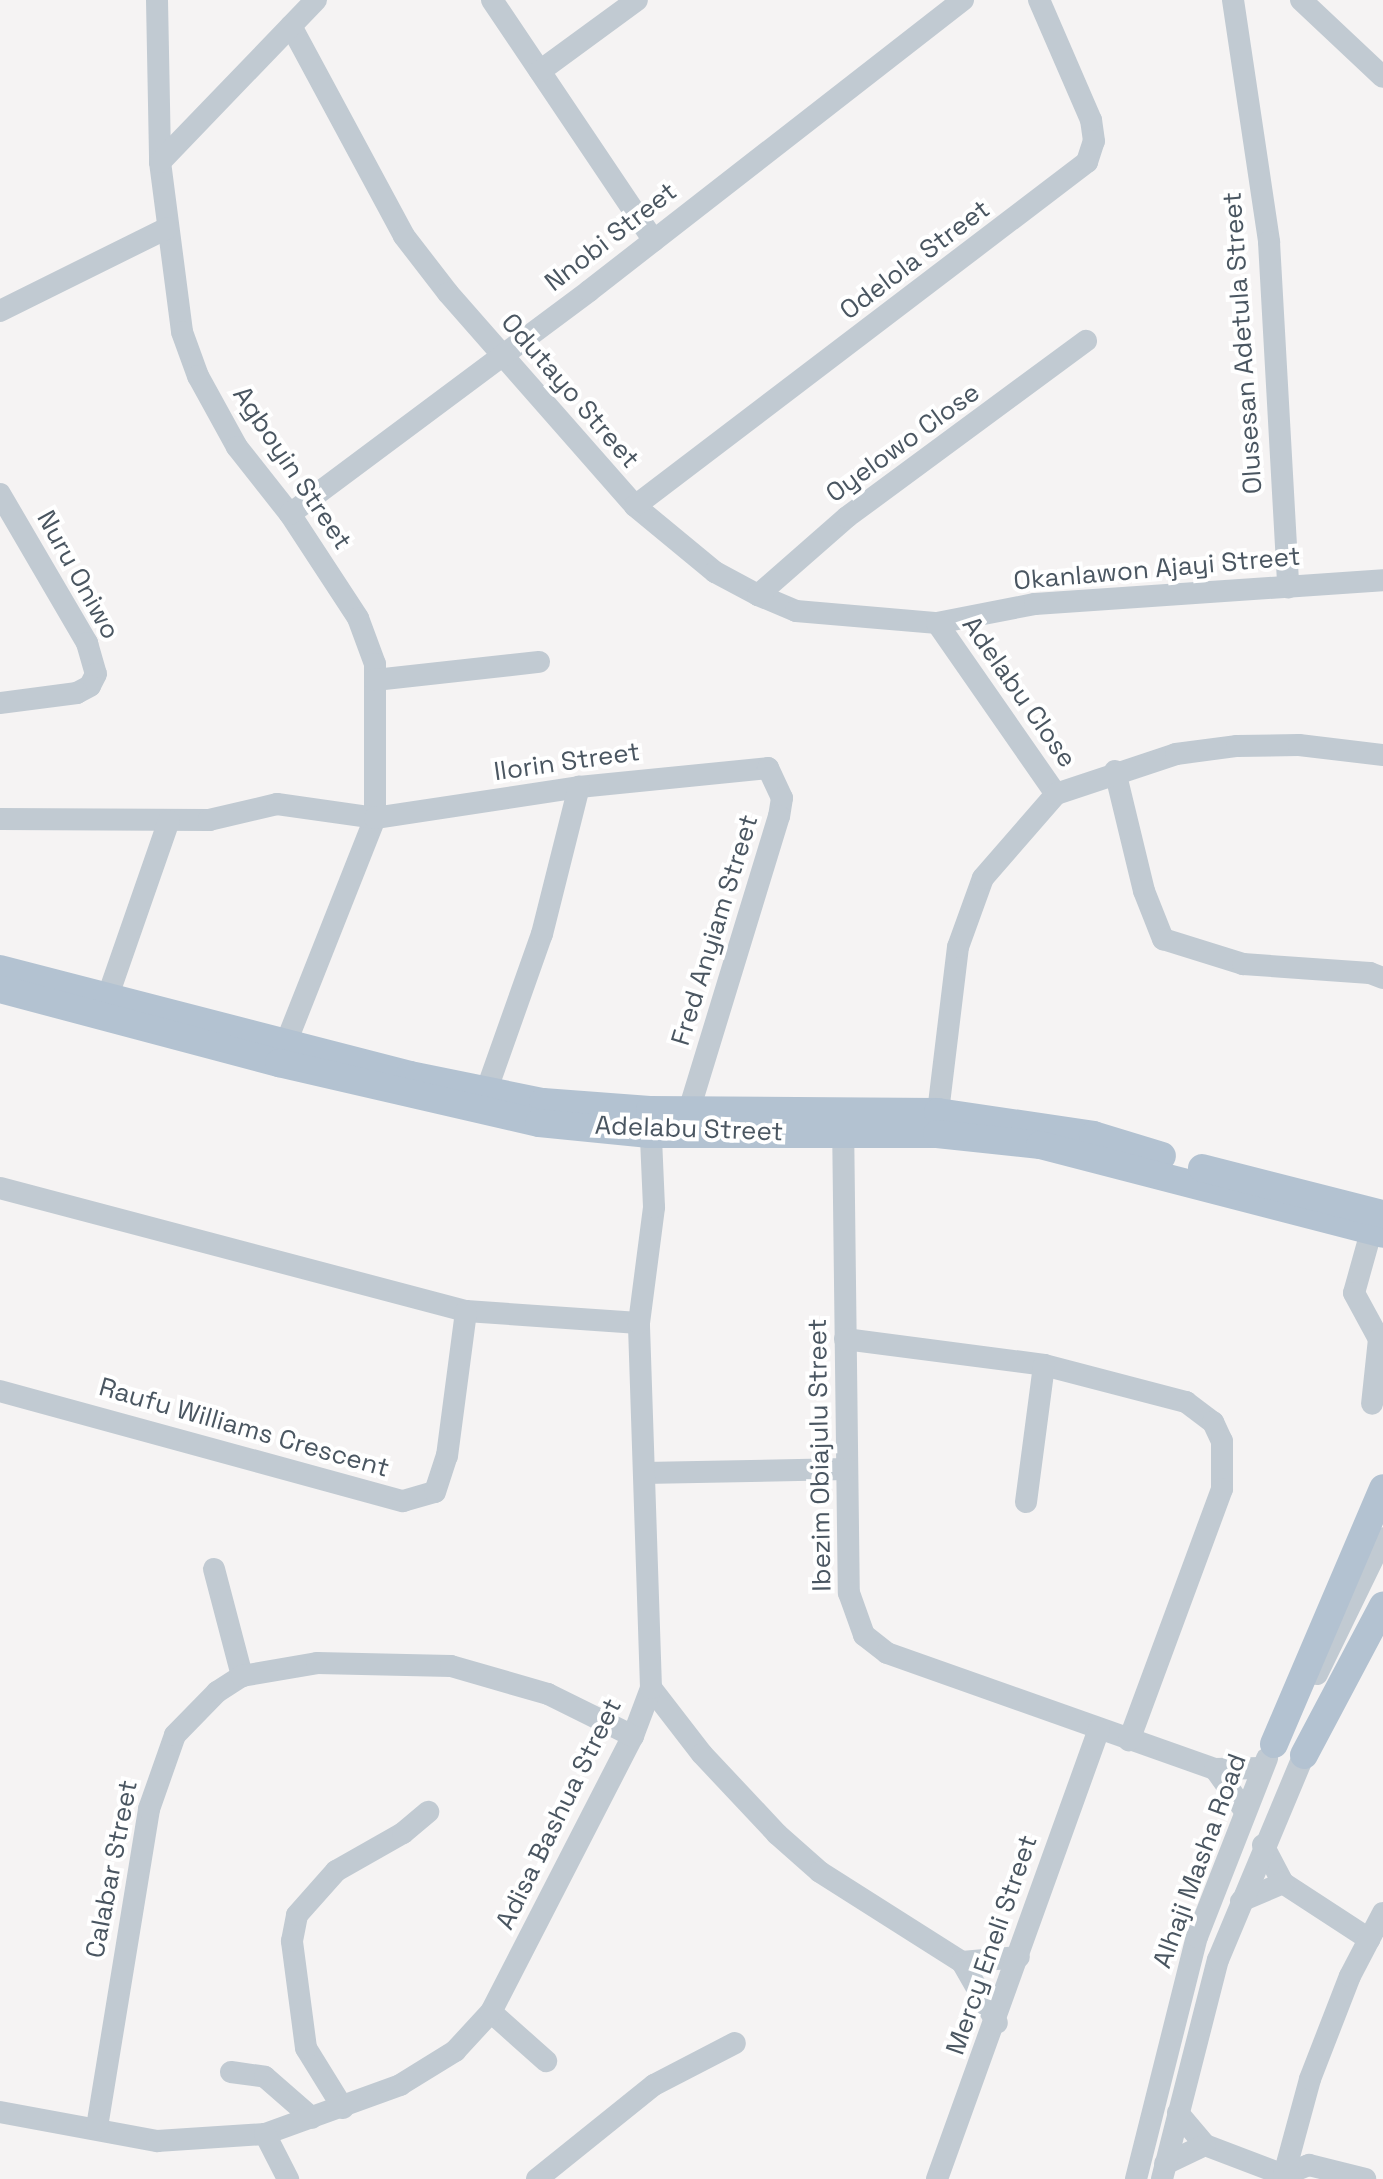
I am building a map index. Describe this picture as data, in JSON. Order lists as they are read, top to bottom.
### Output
{
  "streets": {
    "main road": ["Adelabu Street"],
    "street": [
      "Nnobi Street",
      "Odelola Street",
      "Olusesan Adetula Street",
      "Odutayo Street",
      "Oyelowo Close",
      "Agboyin Street",
      "Okanlawon Ajayi Street",
      "Nuru Oniwo",
      "Adelabu Close",
      "Ilorin Street",
      "Fred Anyiam Street",
      "Raufu Williams Crescent",
      "Ibezim Obiajulu Street",
      "Adisa Bashua Street",
      "Alhaji Masha Road",
      "Calabar Street",
      "Mercy Eneli Street"
    ]
  },
  "crossings": [
    ["Nnobi Street", "Odutayo Street"],
    ["Nnobi Street", "Agboyin Street"],
    ["Odelola Street", "Odutayo Street"],
    ["Olusesan Adetula Street", "Okanlawon Ajayi Street"],
    ["Odutayo Street", "Oyelowo Close"],
    ["Odutayo Street", "Okanlawon Ajayi Street"],
    ["Odutayo Street", "Adelabu Close"],
    ["Agboyin Street", "Ilorin Street"],
    ["Okanlawon Ajayi Street", "Adelabu Close"],
    ["Ilorin Street", "Fred Anyiam Street"],
    ["Fred Anyiam Street", "Adelabu Street"],
    ["Adelabu Street", "Ibezim Obiajulu Street"],
    ["Adelabu Street", "Adisa Bashua Street"],
    ["Ibezim Obiajulu Street", "Alhaji Masha Road"],
    ["Ibezim Obiajulu Street", "Mercy Eneli Street"],
    ["Adisa Bashua Street", "Calabar Street"]
  ]
}
